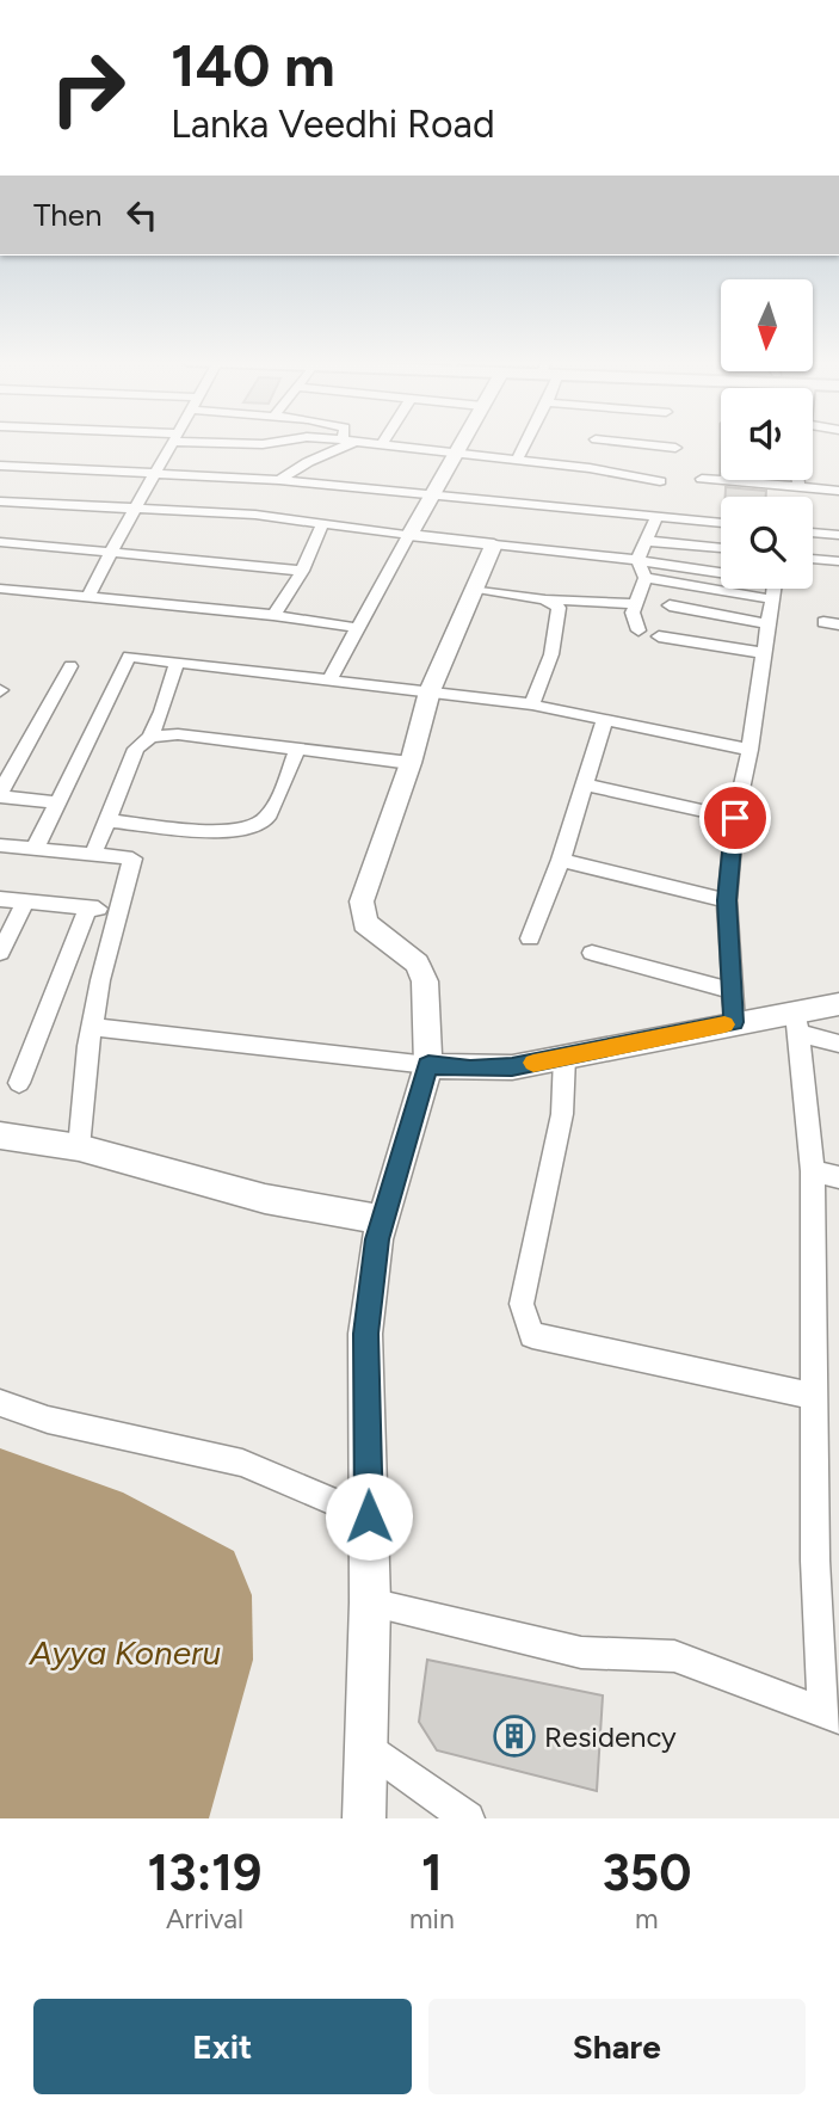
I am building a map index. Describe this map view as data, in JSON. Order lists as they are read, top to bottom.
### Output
{
  "water": ["Ayya Koneru"],
  "places": {
    "building": ["Residency"]
  },
  "north": "bottom",
  "page": {
    "turn": ["140 m", "Lanka Veedhi Road"],
    "then": "Then",
    "eta": [
      "13:19",
      "Arrival",
      "1",
      "min",
      "350",
      "m"
    ],
    "buttons": ["Exit", "Share"]
  }
}
